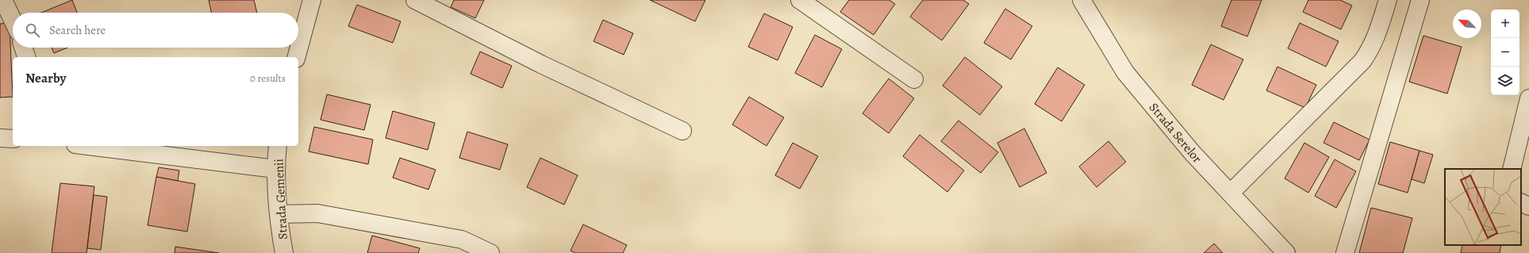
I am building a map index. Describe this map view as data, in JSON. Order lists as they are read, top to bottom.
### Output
{
  "streets": {
    "street": ["Strada Serelor", "Strada Gemenii"]
  },
  "north": "top left",
  "page": {
    "map_buttons": ["+", "−"],
    "search": "Search here",
    "heading": ["Nearby", "0 results"]
  }
}
